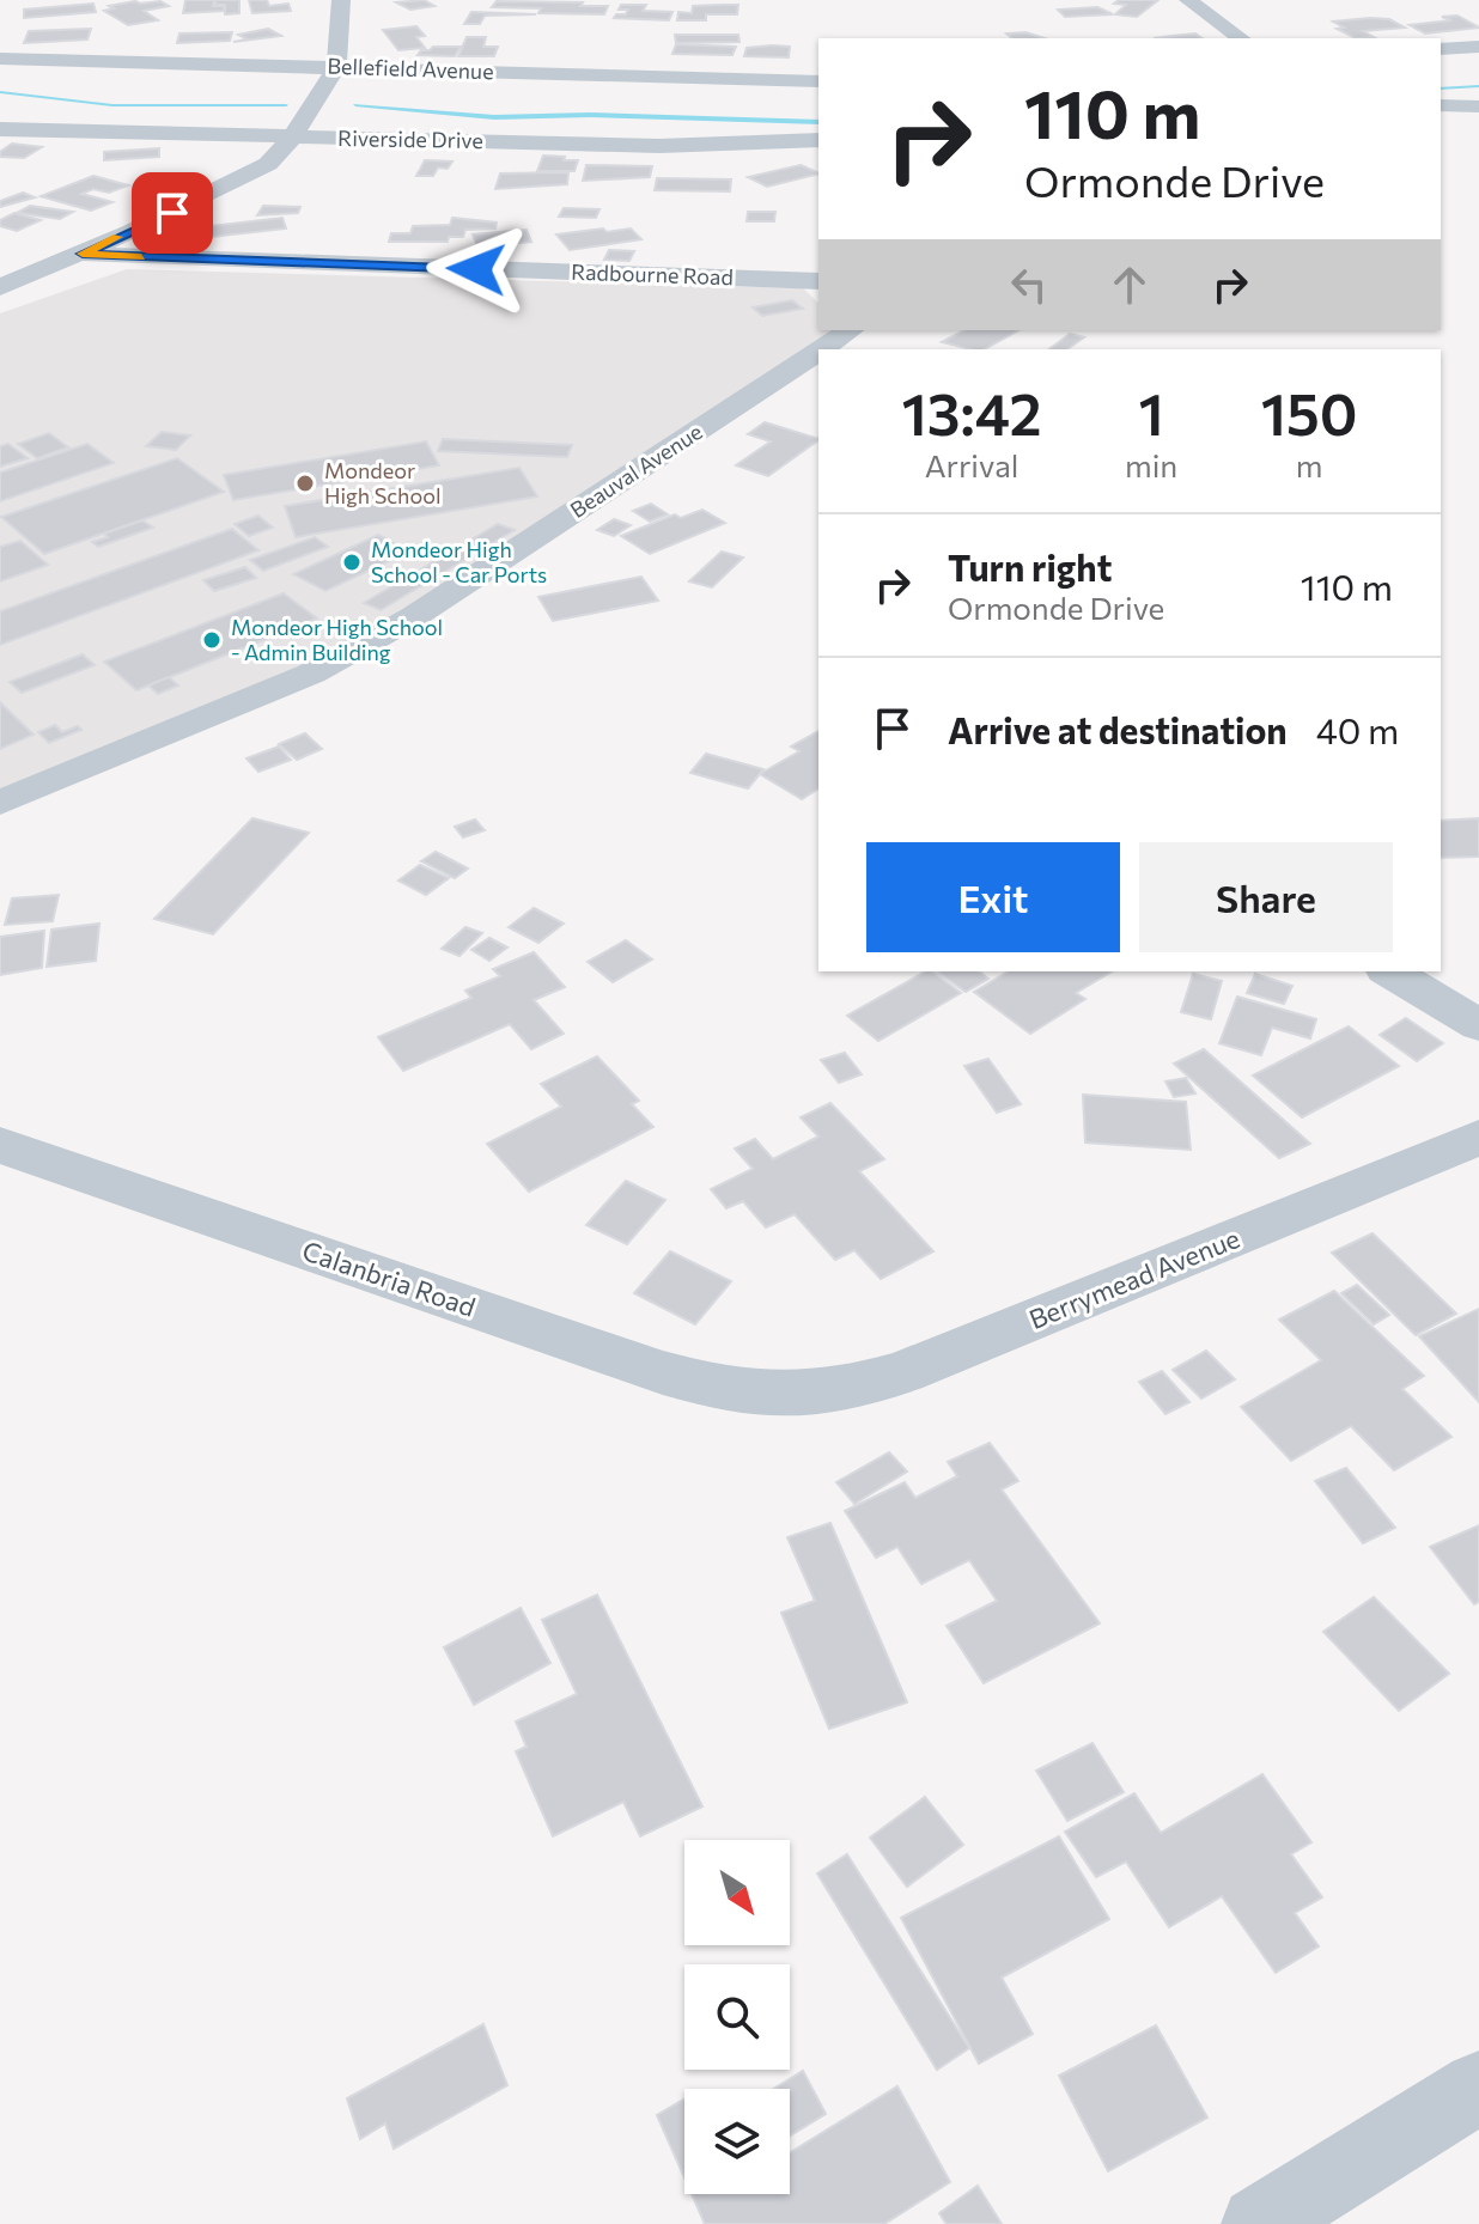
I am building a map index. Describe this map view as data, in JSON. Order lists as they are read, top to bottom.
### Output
{
  "streets": {
    "street": [
      "Bellefield Avenue",
      "Riverside Drive",
      "Radbourne Road",
      "Beauval Avenue",
      "Calanbria Road",
      "Berrymead Avenue"
    ]
  },
  "crossings": [
    ["Calanbria Road", "Berrymead Avenue"]
  ],
  "places": ["Mondeor High School", "Mondeor High School - Car Ports", "Mondeor High School - Admin Building"],
  "north": "bottom right",
  "page": {
    "turn": ["110 m", "Ormonde Drive"],
    "eta": [
      "13:42",
      "Arrival",
      "1",
      "min",
      "150",
      "m"
    ],
    "list": [
      {
        "name": "Turn right",
        "note": "Ormonde Drive",
        "value": "110 m"
      },
      {
        "name": "Arrive at destination",
        "value": "40 m"
      }
    ],
    "buttons": ["Exit", "Share"]
  }
}
